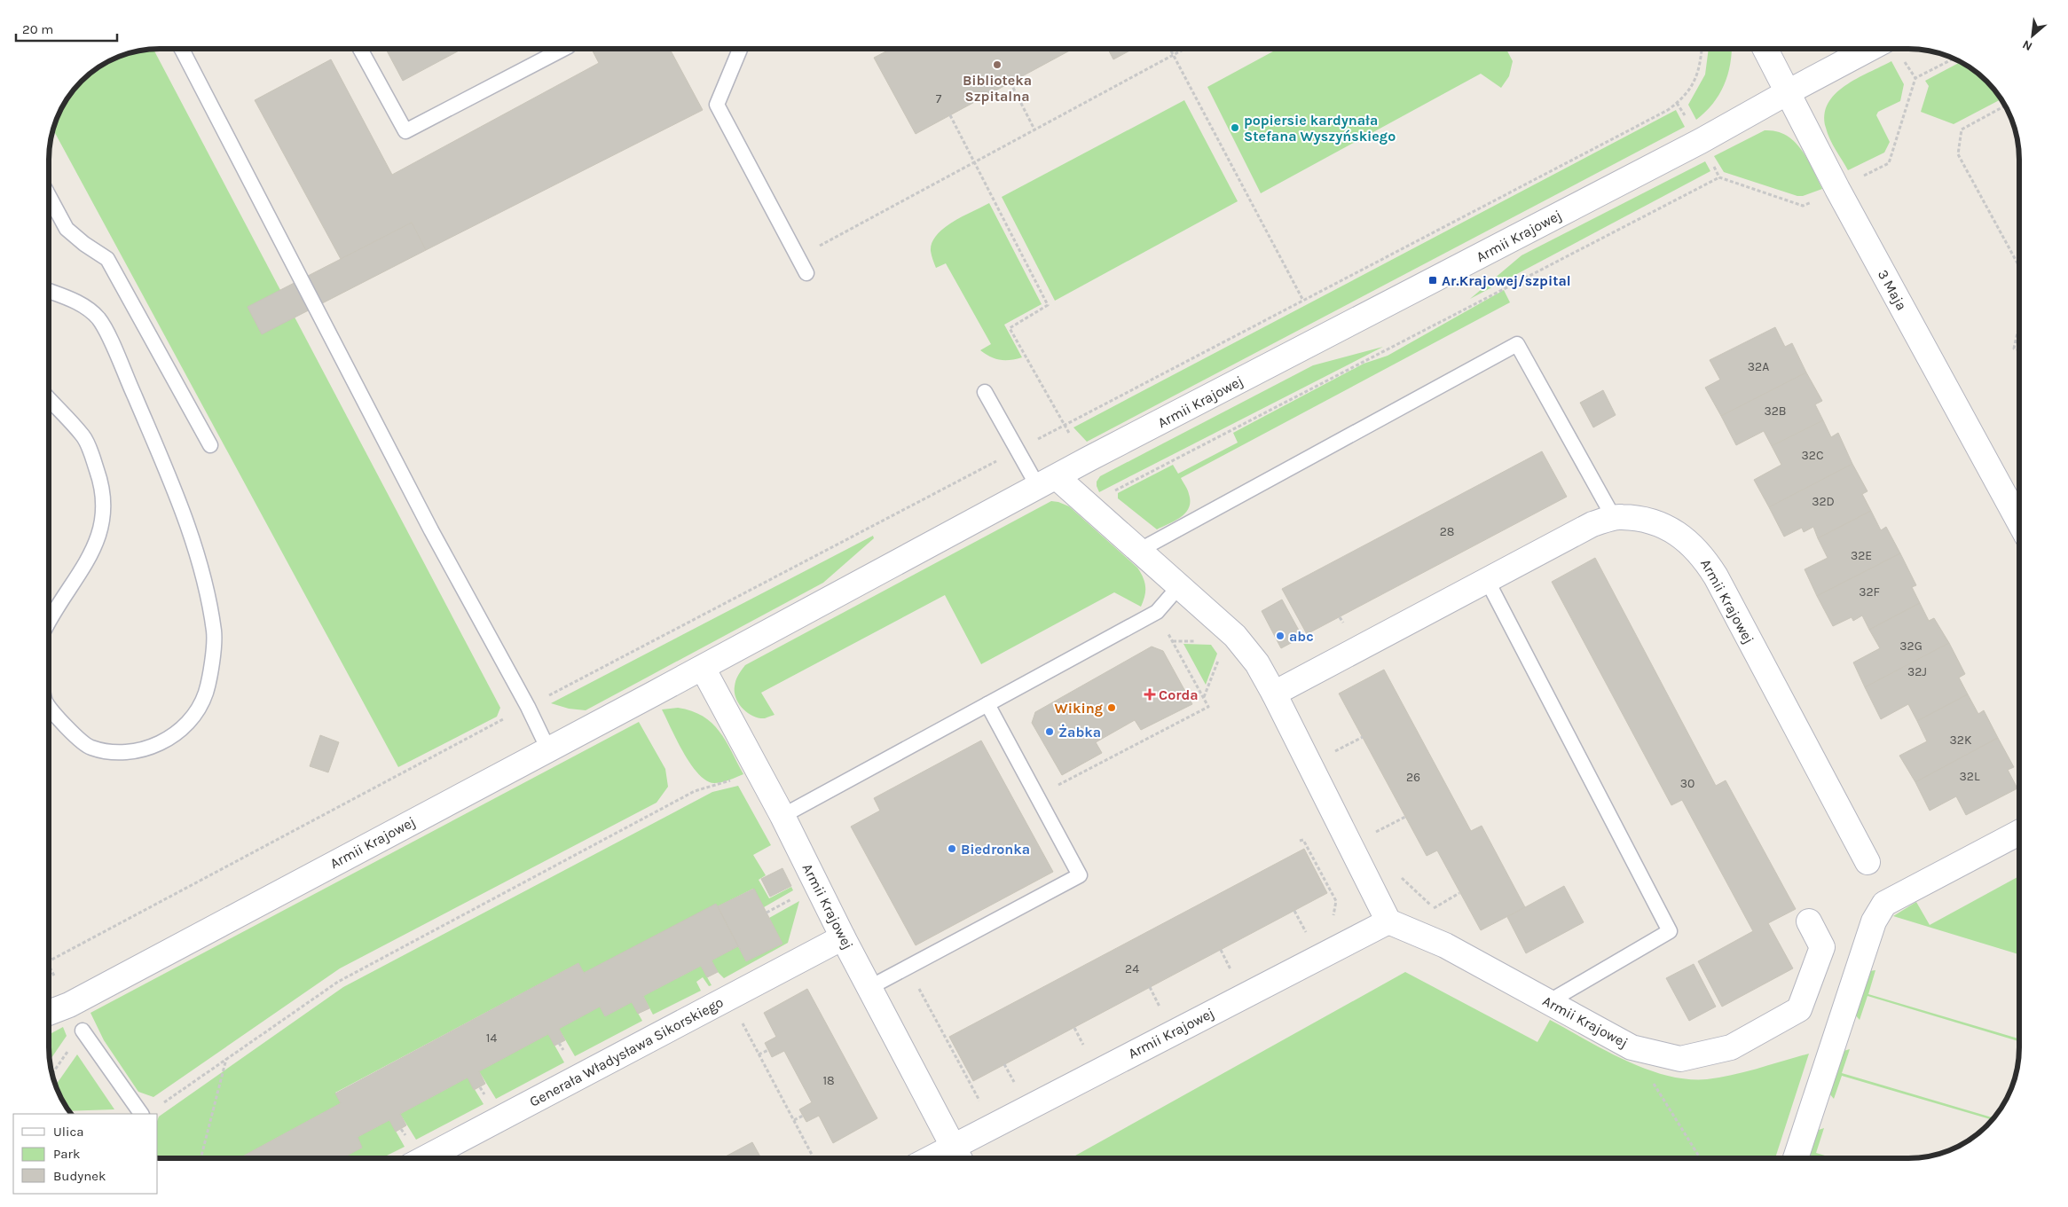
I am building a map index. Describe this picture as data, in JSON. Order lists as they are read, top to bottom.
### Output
{
  "streets": {
    "street": ["Armii Krajowej", "3 Maja", "Generała Władysława Sikorskiego"]
  },
  "crossings": [
    ["Armii Krajowej", "3 Maja"],
    ["Armii Krajowej", "Generała Władysława Sikorskiego"]
  ],
  "places": {
    "other": [
      "Biblioteka Szpitalna",
      "popiersie kardynała Stefana Wyszyńskiego",
      "abc",
      "Wiking",
      "Żabka",
      "Biedronka"
    ],
    "transit": ["Ar.Krajowej/szpital"],
    "health": ["Corda"]
  },
  "house_numbers": [
    "7",
    "32A",
    "32B",
    "32C",
    "32D",
    "28",
    "32E",
    "32F",
    "32G",
    "32J",
    "32K",
    "32L",
    "26",
    "30",
    "24",
    "14",
    "18"
  ],
  "legend": ["Ulica", "Park", "Budynek"],
  "scale_bar": "20 m",
  "north": "bottom left"
}
